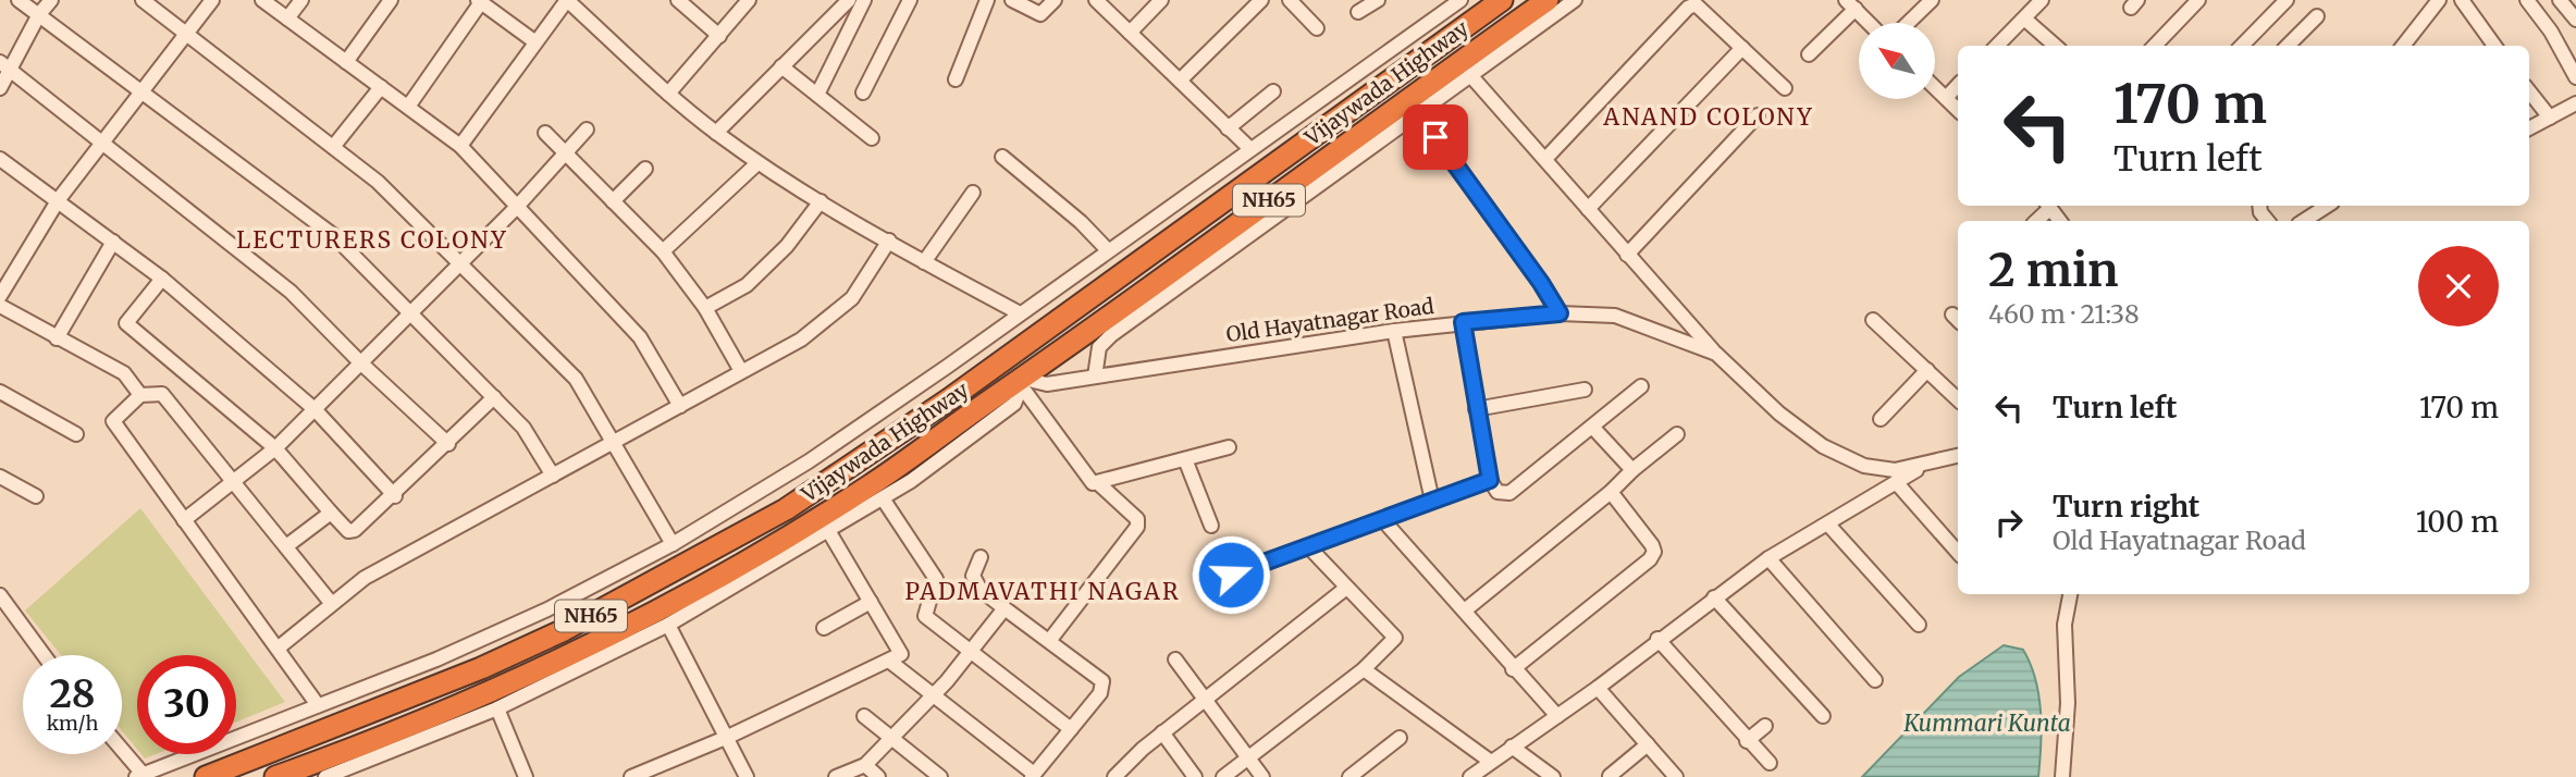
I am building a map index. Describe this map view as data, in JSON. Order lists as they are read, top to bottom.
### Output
{
  "streets": {
    "highway": ["Vijaywada Highway", "NH65"],
    "street": ["Old Hayatnagar Road"]
  },
  "crossings": [
    ["Vijaywada Highway", "Old Hayatnagar Road"]
  ],
  "districts": ["ANAND COLONY", "LECTURERS COLONY", "PADMAVATHI NAGAR"],
  "water": ["Kummari Kunta"],
  "north": "top left",
  "page": {
    "turn": ["170 m", "Turn left"],
    "heading": ["2 min", "460 m · 21:38"],
    "list": [
      {
        "name": "Turn left",
        "value": "170 m"
      },
      {
        "name": "Turn right",
        "note": "Old Hayatnagar Road",
        "value": "100 m"
      }
    ],
    "speed": "28 km/h",
    "limit": "30"
  }
}
